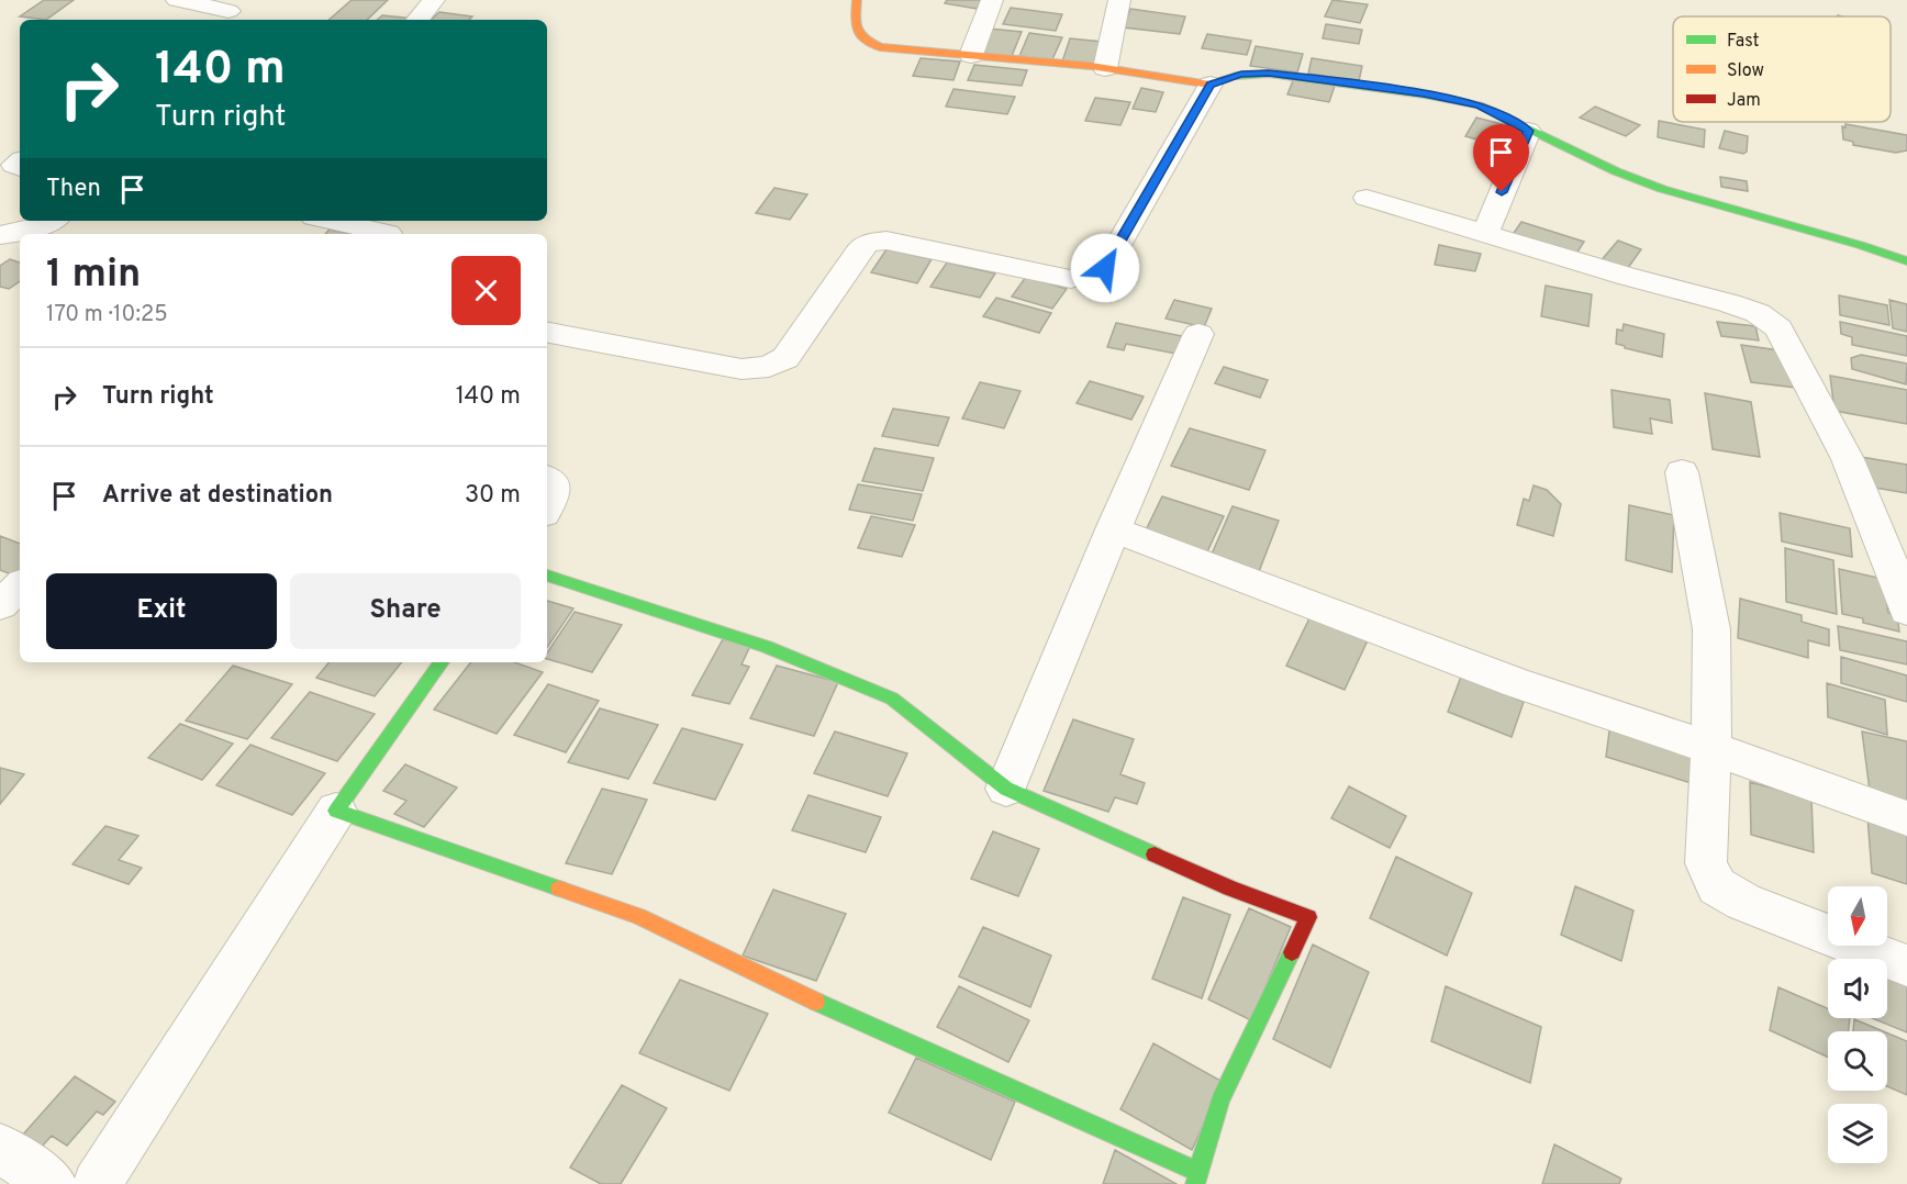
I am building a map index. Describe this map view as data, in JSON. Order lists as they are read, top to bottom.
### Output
{
  "legend": ["Fast", "Slow", "Jam"],
  "north": "bottom",
  "page": {
    "turn": ["140 m", "Turn right"],
    "then": "Then",
    "heading": ["1 min", "170 m · 10:25"],
    "list": [
      {
        "name": "Turn right",
        "value": "140 m"
      },
      {
        "name": "Arrive at destination",
        "value": "30 m"
      }
    ],
    "buttons": ["Exit", "Share"]
  }
}
